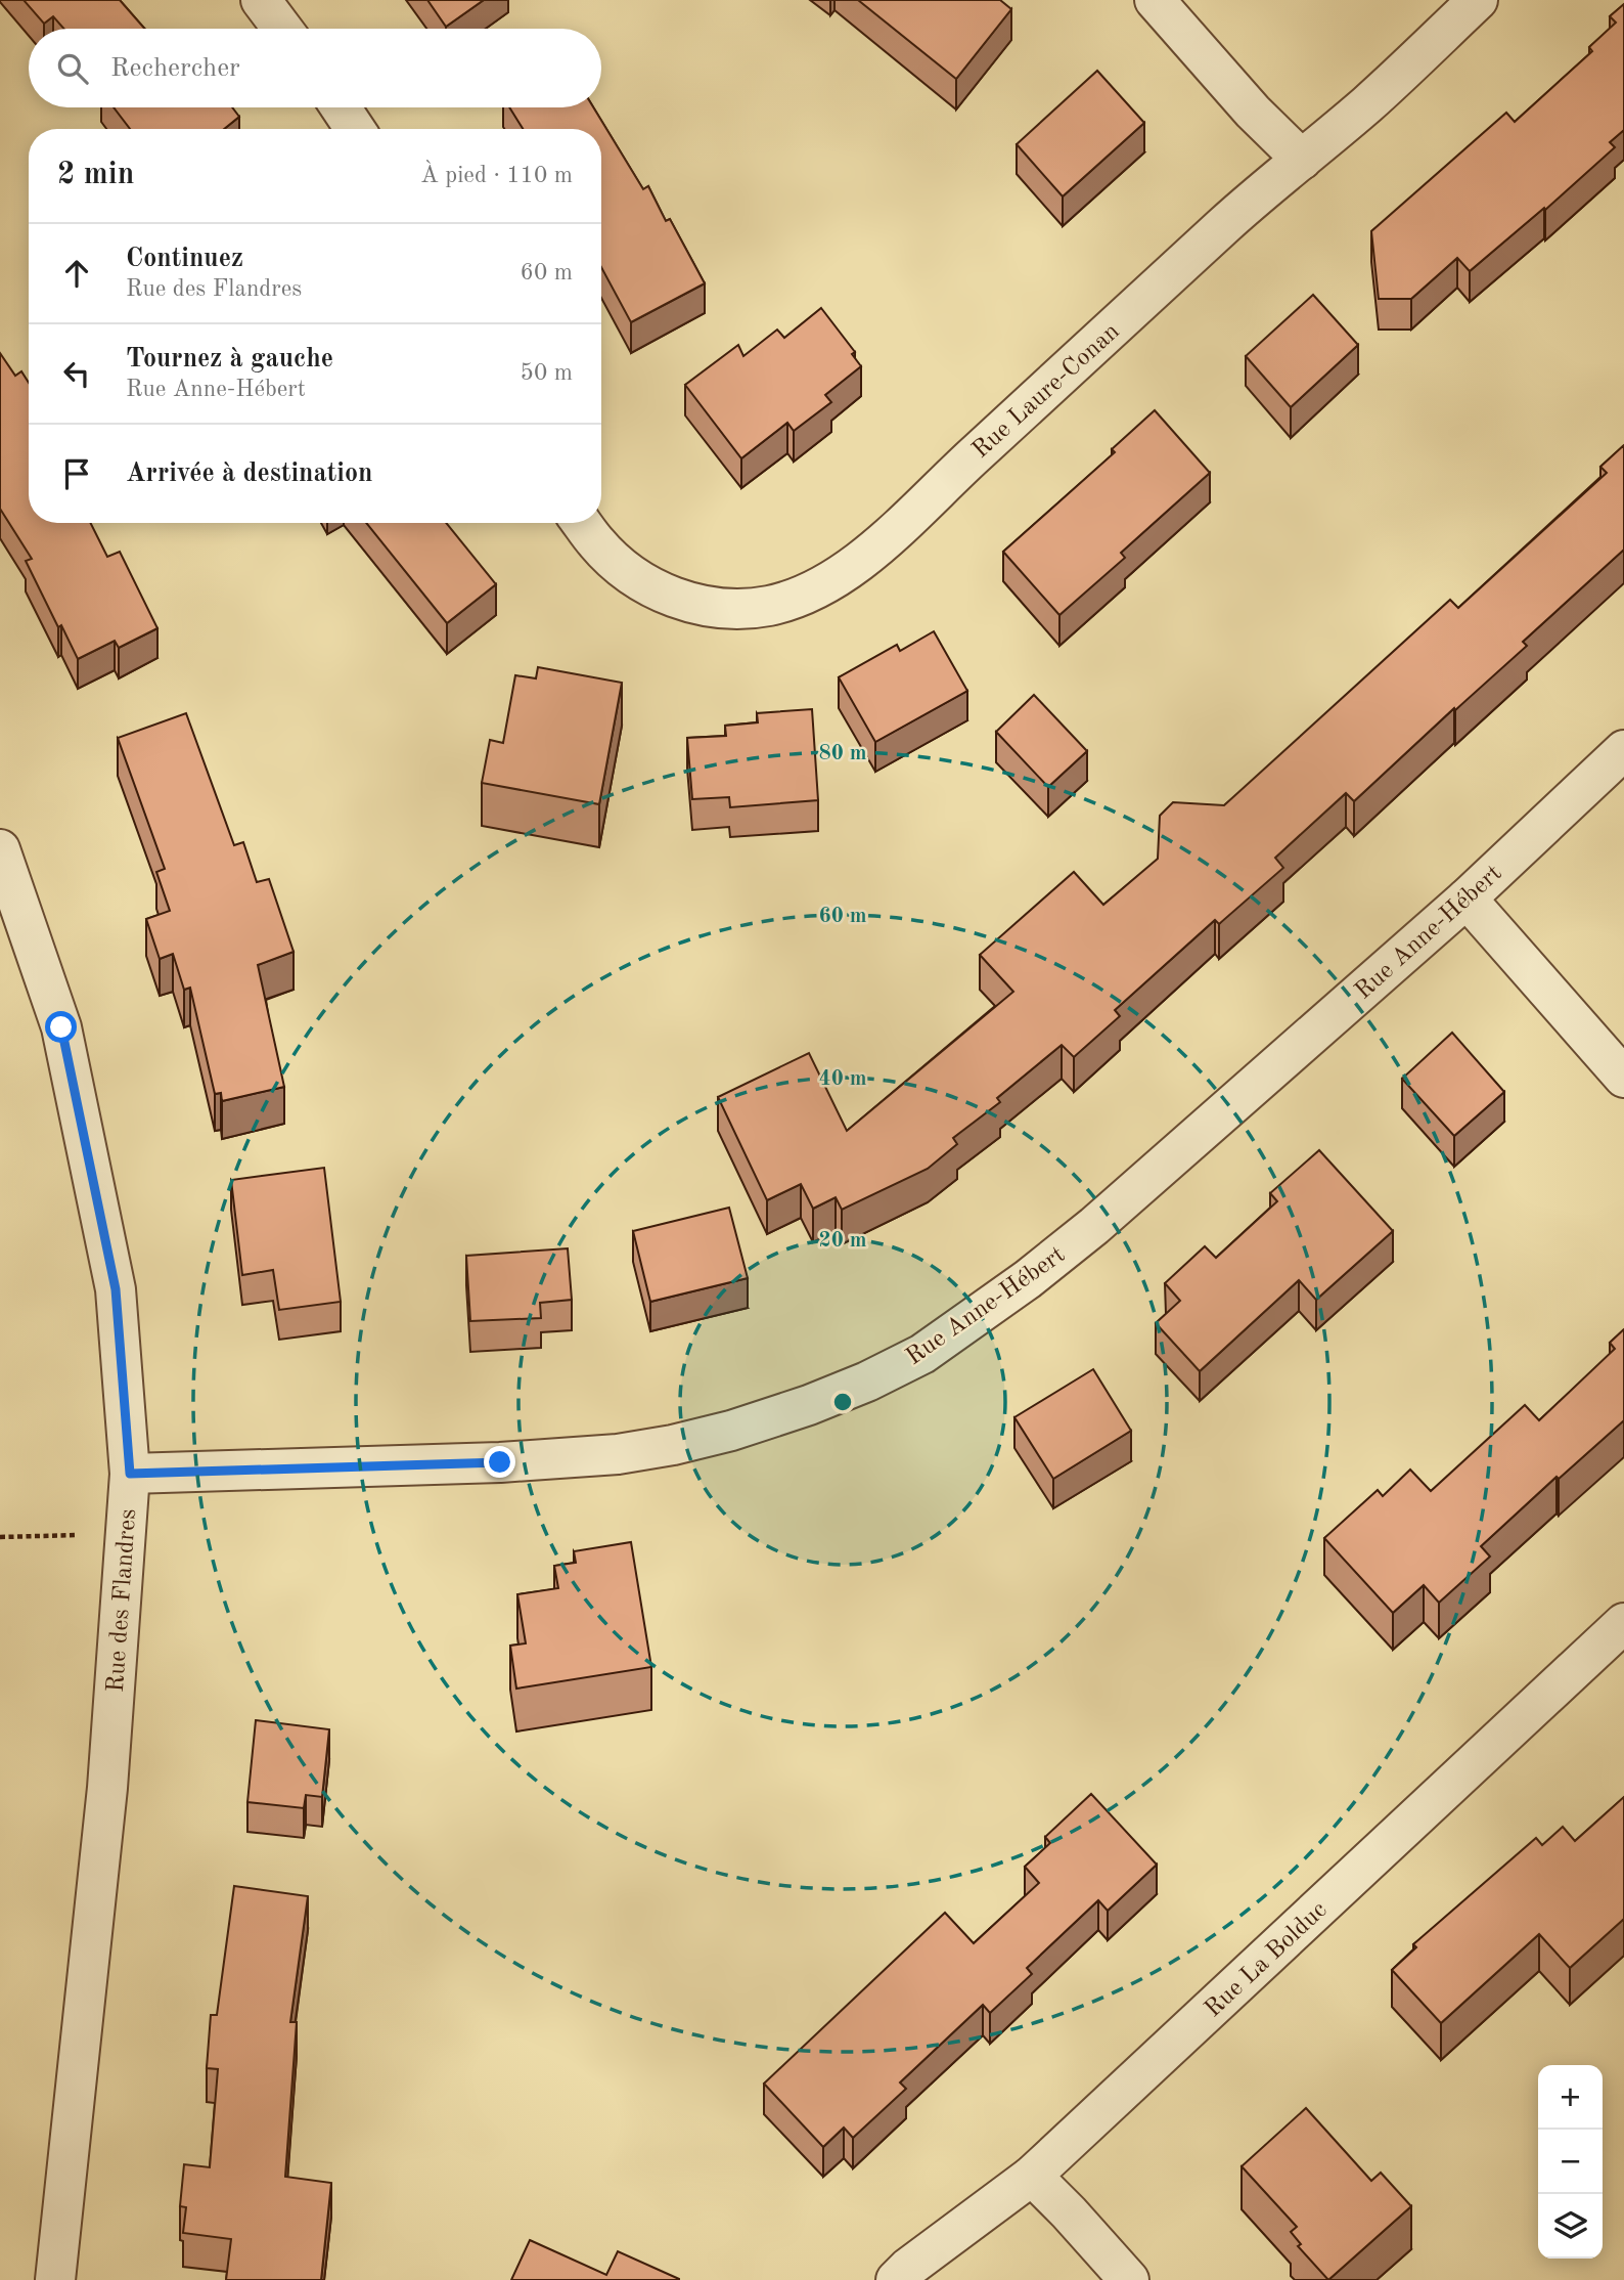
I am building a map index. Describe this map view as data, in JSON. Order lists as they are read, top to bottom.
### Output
{
  "streets": {
    "street": [
      "Rue Laure-Conan",
      "Rue Anne-Hébert",
      "Rue des Flandres",
      "Rue La Bolduc"
    ]
  },
  "crossings": [
    ["Rue Anne-Hébert", "Rue des Flandres"]
  ],
  "page": {
    "search": "Rechercher",
    "heading": ["2 min", "À pied · 110 m"],
    "list": [
      ["Continuez", "Rue des Flandres", "60 m"],
      ["Tournez à gauche", "Rue Anne-Hébert", "50 m"],
      "Arrivée à destination"
    ],
    "map_buttons": ["+", "−"]
  },
  "rings": [
    "80 m",
    "60 m",
    "40 m",
    "20 m"
  ]
}
